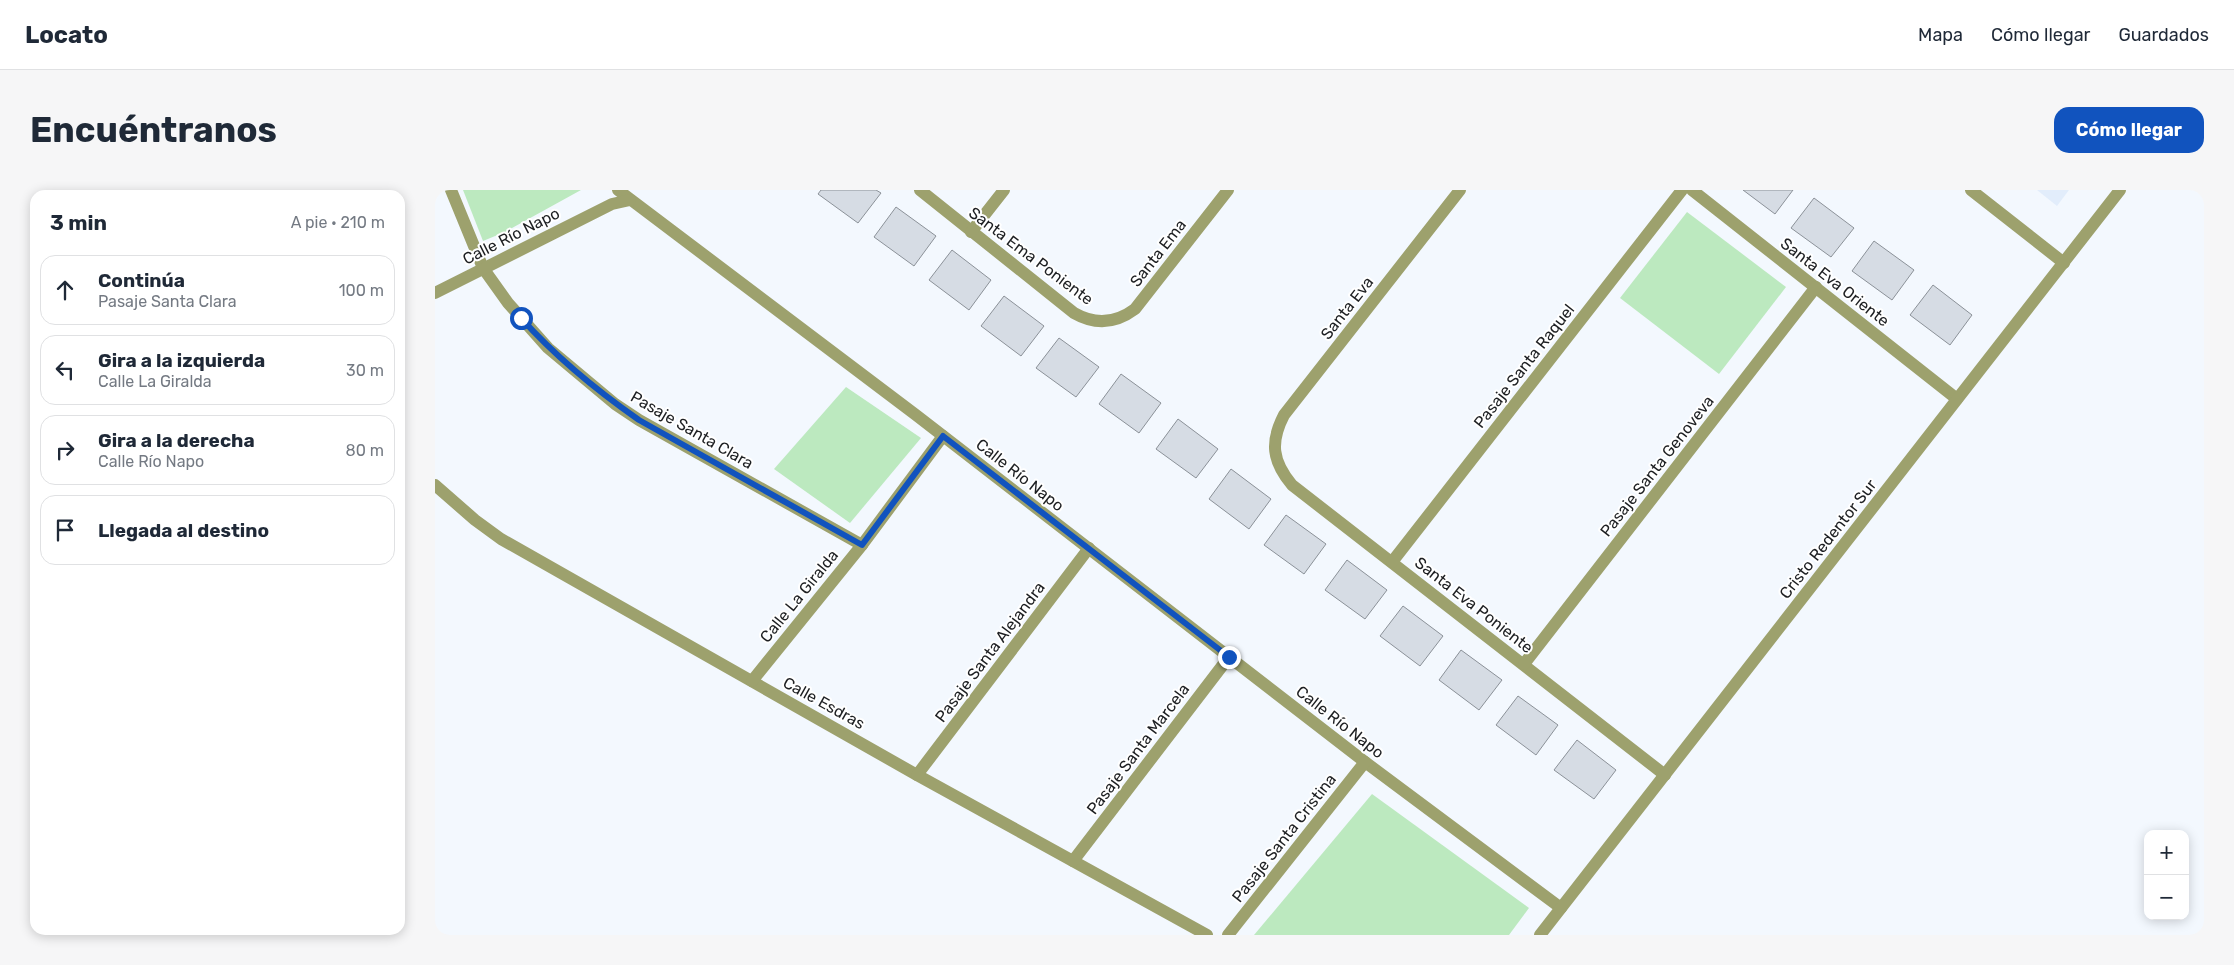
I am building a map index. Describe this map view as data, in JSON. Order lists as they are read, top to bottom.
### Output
{
  "streets": {
    "street": [
      "Calle Río Napo",
      "Santa Ema",
      "Santa Ema Poniente",
      "Santa Eva Oriente",
      "Santa Eva",
      "Pasaje Santa Raquel",
      "Pasaje Santa Clara",
      "Pasaje Santa Genoveva",
      "Cristo Redentor Sur",
      "Calle La Giralda",
      "Santa Eva Poniente",
      "Pasaje Santa Alejandra",
      "Calle Esdras",
      "Pasaje Santa Marcela",
      "Pasaje Santa Cristina"
    ]
  },
  "crossings": [
    ["Calle Río Napo", "Pasaje Santa Clara"],
    ["Calle Río Napo", "Cristo Redentor Sur"],
    ["Calle Río Napo", "Calle La Giralda"],
    ["Calle Río Napo", "Pasaje Santa Alejandra"],
    ["Calle Río Napo", "Pasaje Santa Marcela"],
    ["Calle Río Napo", "Pasaje Santa Cristina"],
    ["Santa Ema", "Santa Ema Poniente"],
    ["Santa Eva Oriente", "Pasaje Santa Genoveva"],
    ["Santa Eva Oriente", "Cristo Redentor Sur"],
    ["Santa Eva", "Santa Eva Poniente"],
    ["Pasaje Santa Raquel", "Santa Eva Poniente"],
    ["Pasaje Santa Clara", "Calle La Giralda"],
    ["Pasaje Santa Genoveva", "Santa Eva Poniente"],
    ["Cristo Redentor Sur", "Santa Eva Poniente"],
    ["Calle La Giralda", "Calle Esdras"],
    ["Pasaje Santa Alejandra", "Calle Esdras"],
    ["Calle Esdras", "Pasaje Santa Marcela"]
  ],
  "page": {
    "header": "Locato",
    "nav": ["Mapa", "Cómo llegar", "Guardados"],
    "buttons": "Cómo llegar",
    "title": "Encuéntranos",
    "heading": ["3 min", "A pie · 210 m"],
    "list": [
      ["Continúa", "Pasaje Santa Clara", "100 m"],
      ["Gira a la izquierda", "Calle La Giralda", "30 m"],
      ["Gira a la derecha", "Calle Río Napo", "80 m"],
      "Llegada al destino"
    ],
    "map_buttons": ["+", "−"]
  }
}
